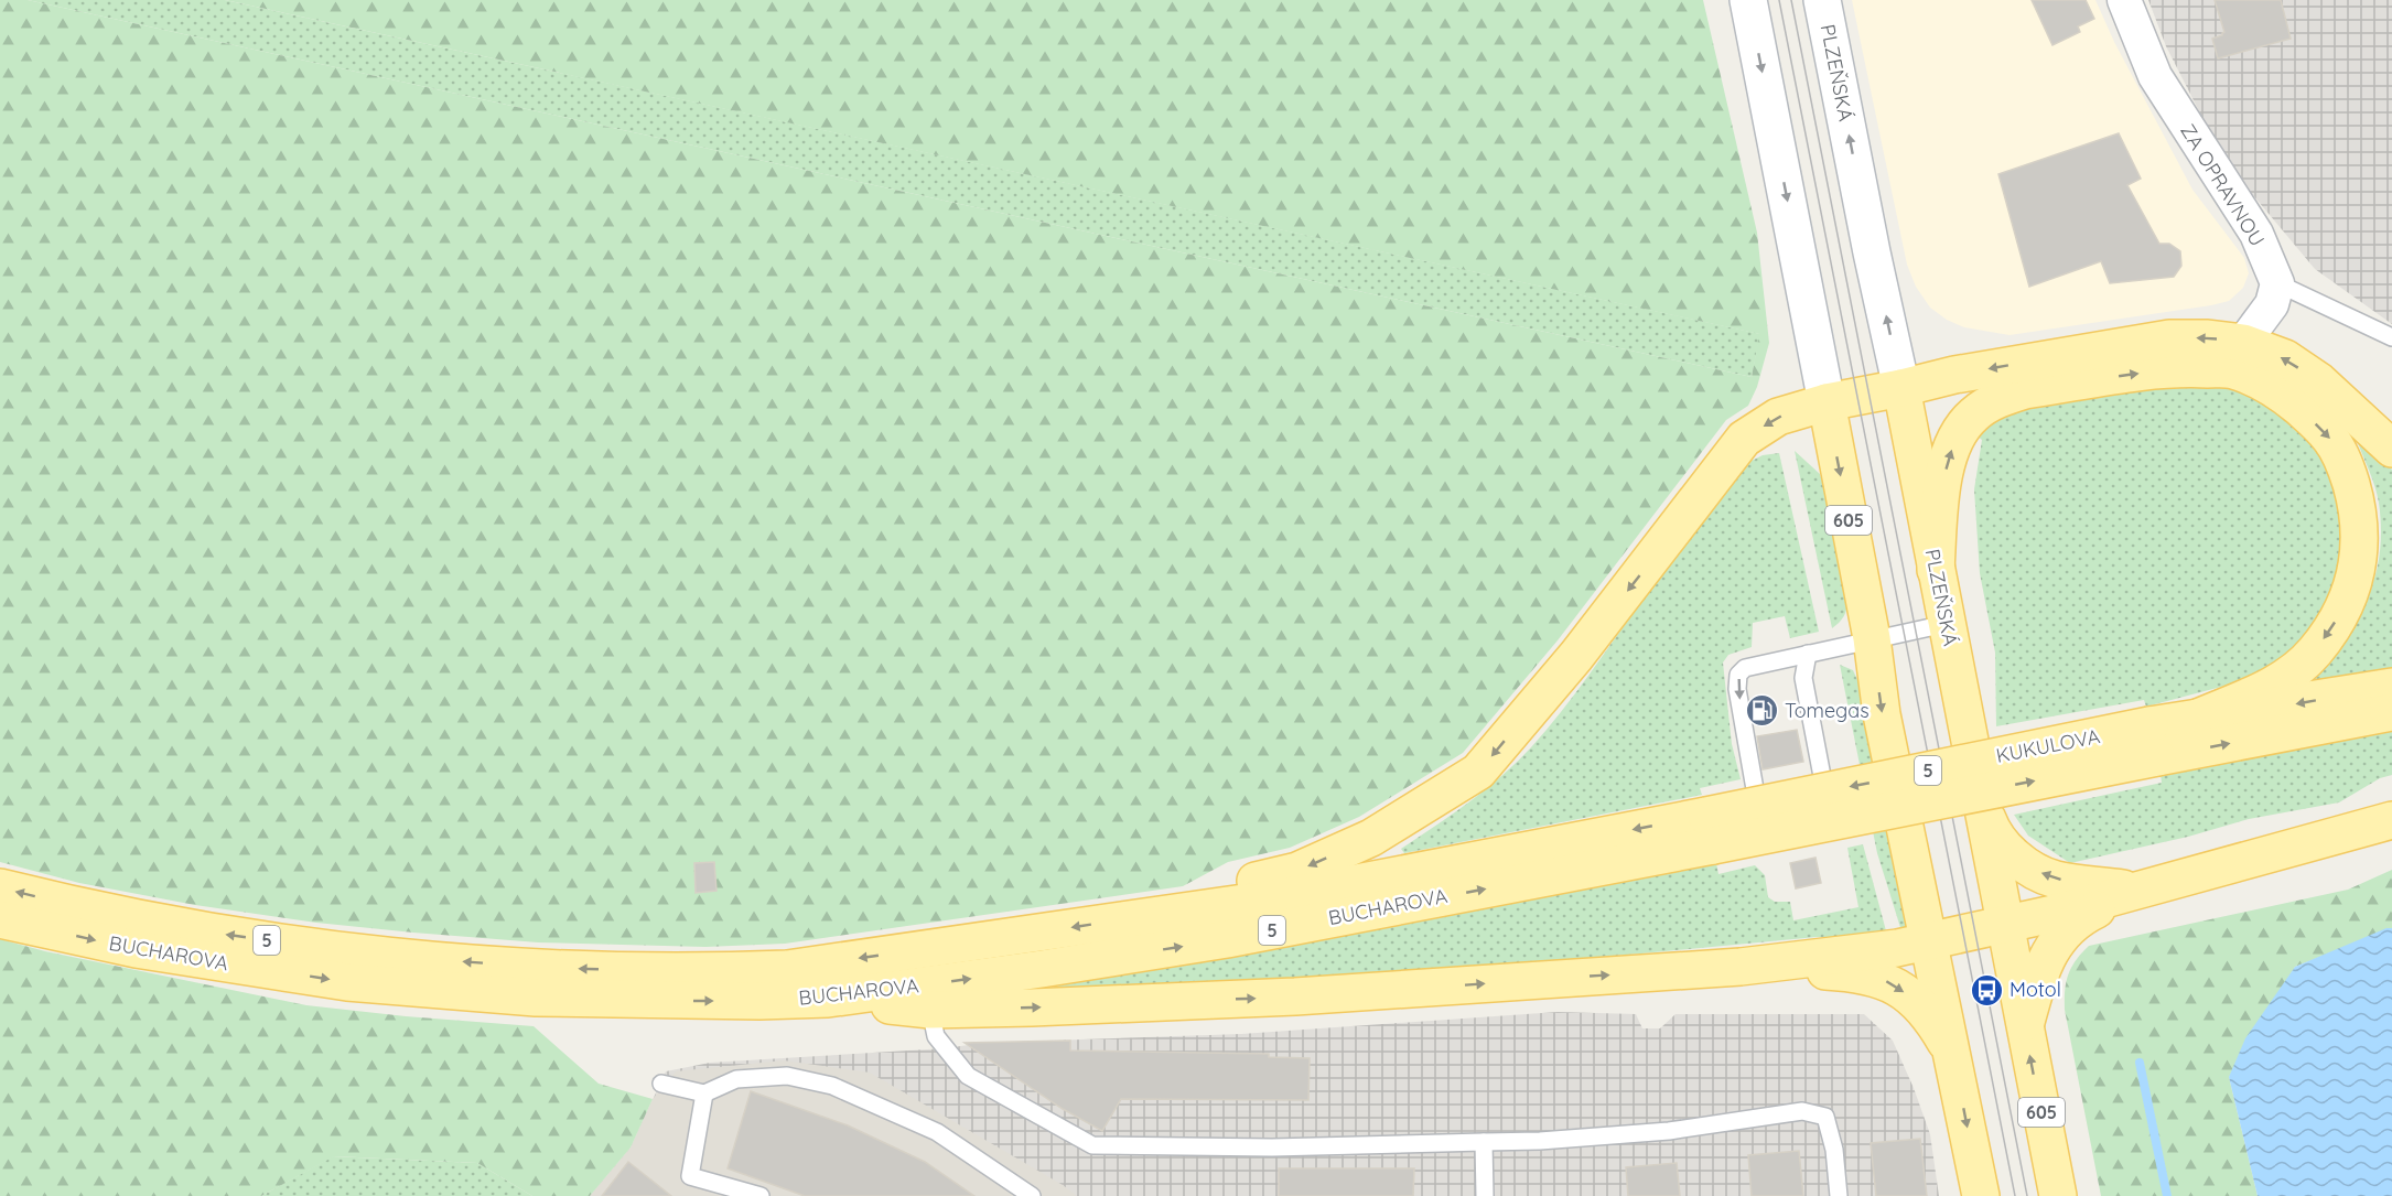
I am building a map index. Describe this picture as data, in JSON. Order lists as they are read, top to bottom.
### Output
{
  "streets": {
    "main road": [
      "PLZEŇSKÁ",
      "605",
      "KUKULOVA",
      "5",
      "BUCHAROVA"
    ],
    "street": ["ZA OPRAVNOU"]
  },
  "crossings": [
    ["KUKULOVA", "BUCHAROVA"]
  ],
  "places": {
    "fuel station": ["Tomegas"],
    "bus stop": ["Motol"]
  }
}
